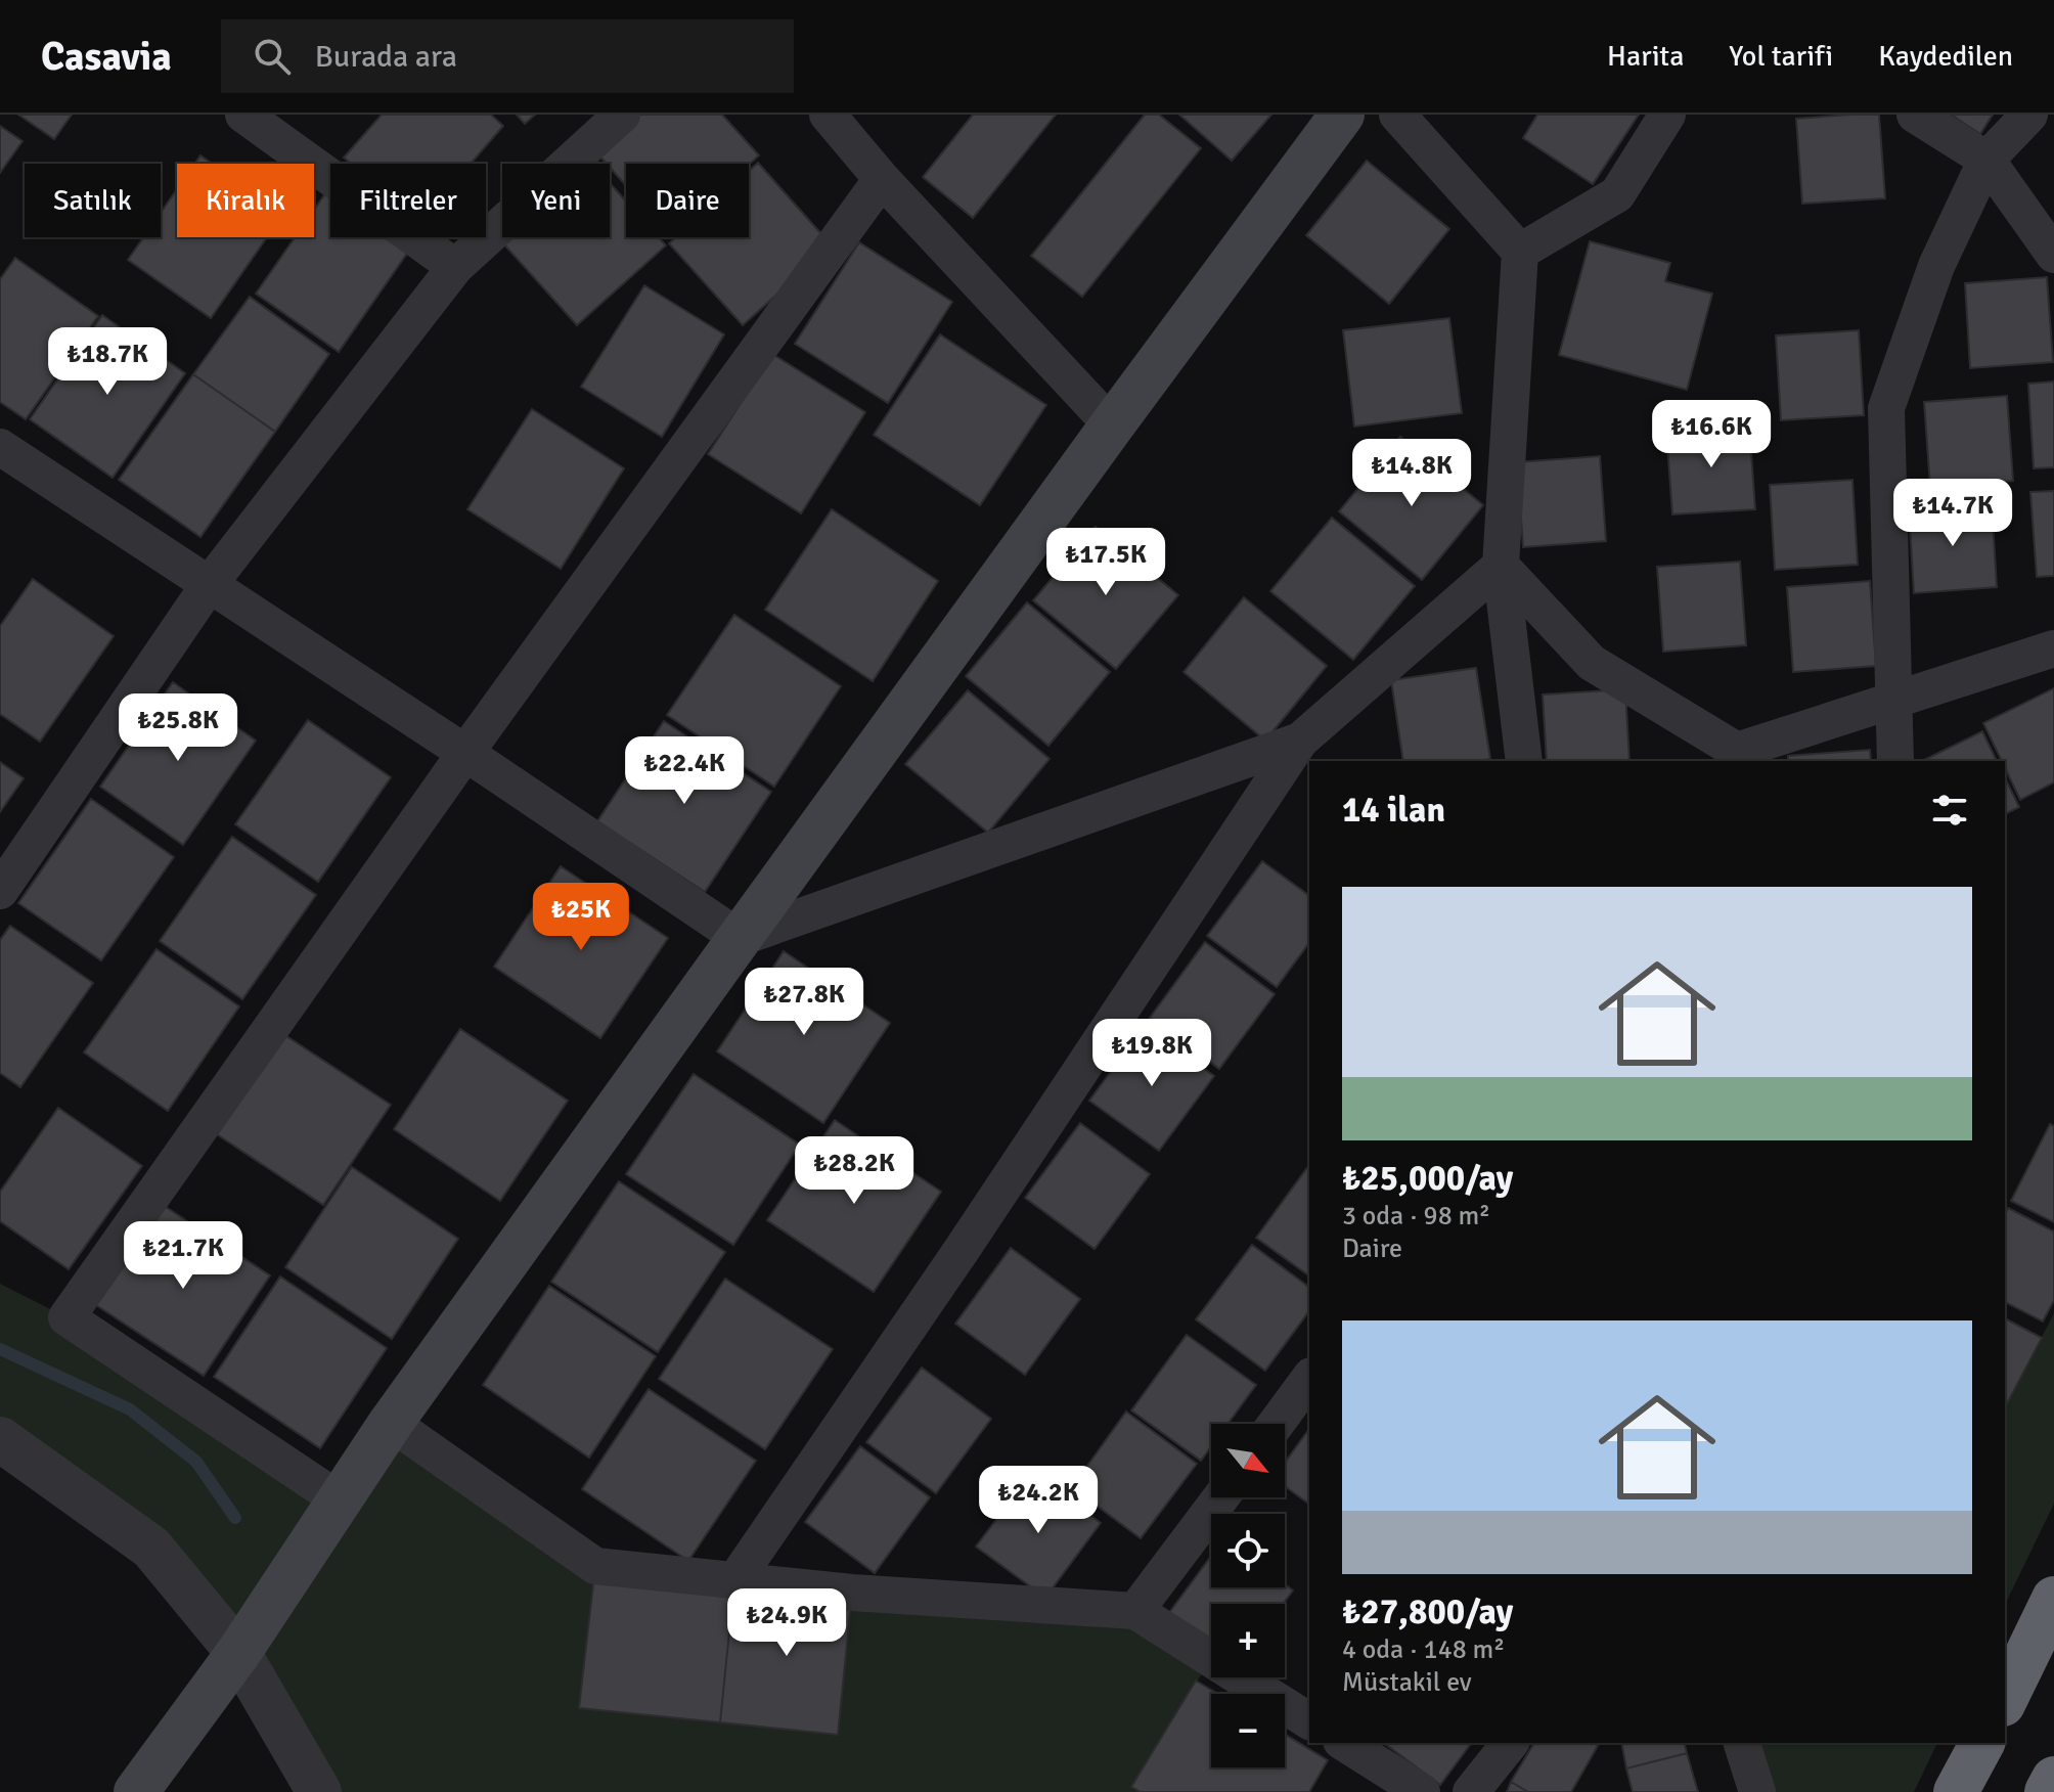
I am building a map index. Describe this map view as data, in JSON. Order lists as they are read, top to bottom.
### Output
{
  "north": "bottom right",
  "page": {
    "header": "Casavia",
    "search": "Burada ara",
    "nav": ["Harita", "Yol tarifi", "Kaydedilen"],
    "chip": [
      "Satılık",
      "Kiralık",
      "Filtreler",
      "Yeni",
      "Daire"
    ],
    "price": [
      "₺18.7K",
      "₺16.6K",
      "₺14.8K",
      "₺14.7K",
      "₺17.5K",
      "₺25.8K",
      "₺22.4K",
      "₺25K",
      "₺27.8K",
      "₺19.8K",
      "₺28.2K",
      "₺21.7K",
      "₺24.2K",
      "₺24.9K"
    ],
    "heading": "14 ilan",
    "list": [
      {
        "name": "₺25,000/ay",
        "note": "3 oda · 98 m² · Daire"
      },
      {
        "name": "₺27,800/ay",
        "note": "4 oda · 148 m² · Müstakil ev"
      }
    ],
    "map_buttons": ["+", "−"]
  }
}
